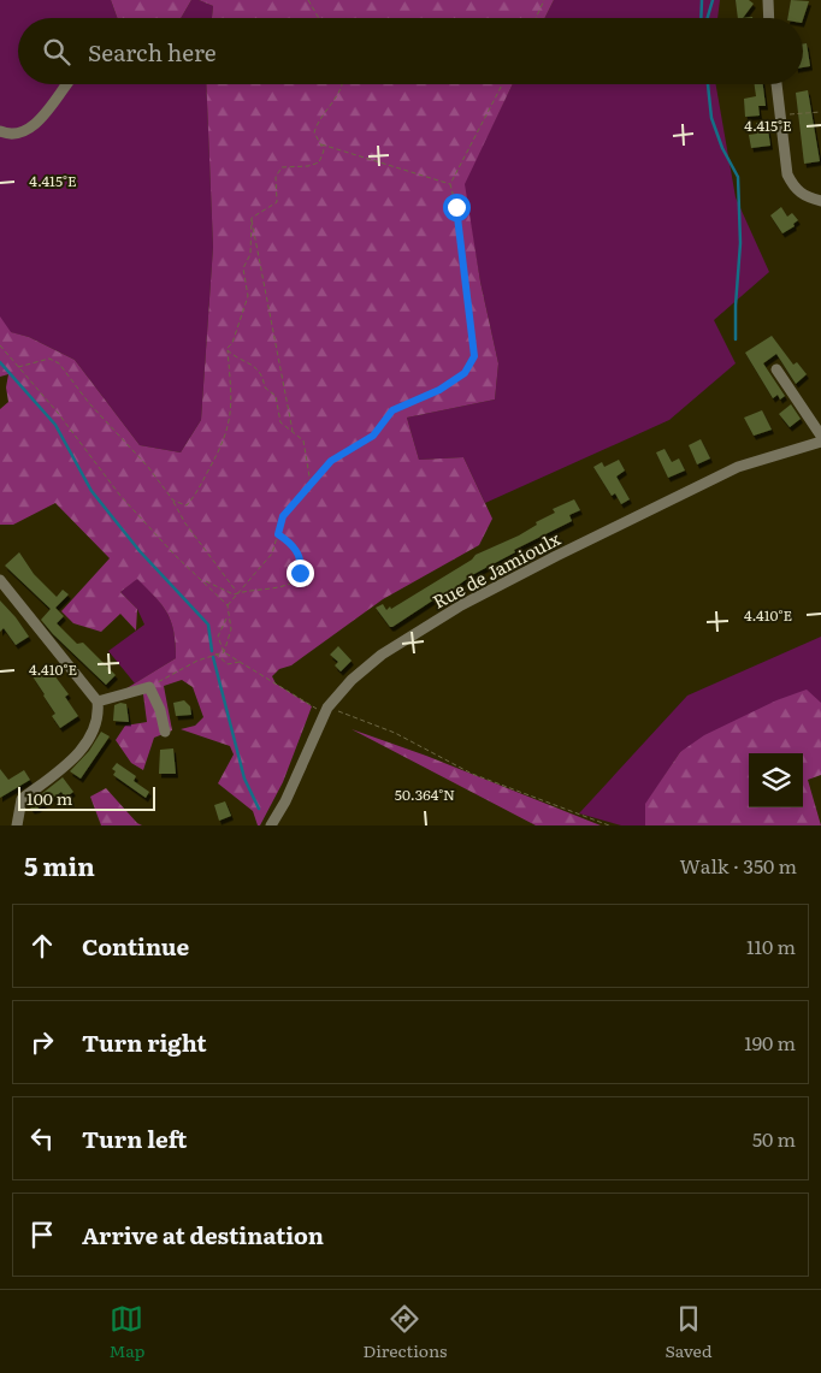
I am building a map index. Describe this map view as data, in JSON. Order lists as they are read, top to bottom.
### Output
{
  "streets": {
    "street": ["Rue de Jamioulx"]
  },
  "scale_bar": "100 m",
  "page": {
    "search": "Search here",
    "scale": "100 m",
    "heading": ["5 min", "Walk · 350 m"],
    "list": [
      ["Continue", "110 m"],
      ["Turn right", "190 m"],
      ["Turn left", "50 m"],
      "Arrive at destination"
    ],
    "nav": ["Map", "Directions", "Saved"]
  },
  "coordinates": ["4.415°E", "4.410°E", "50.364°N"]
}
